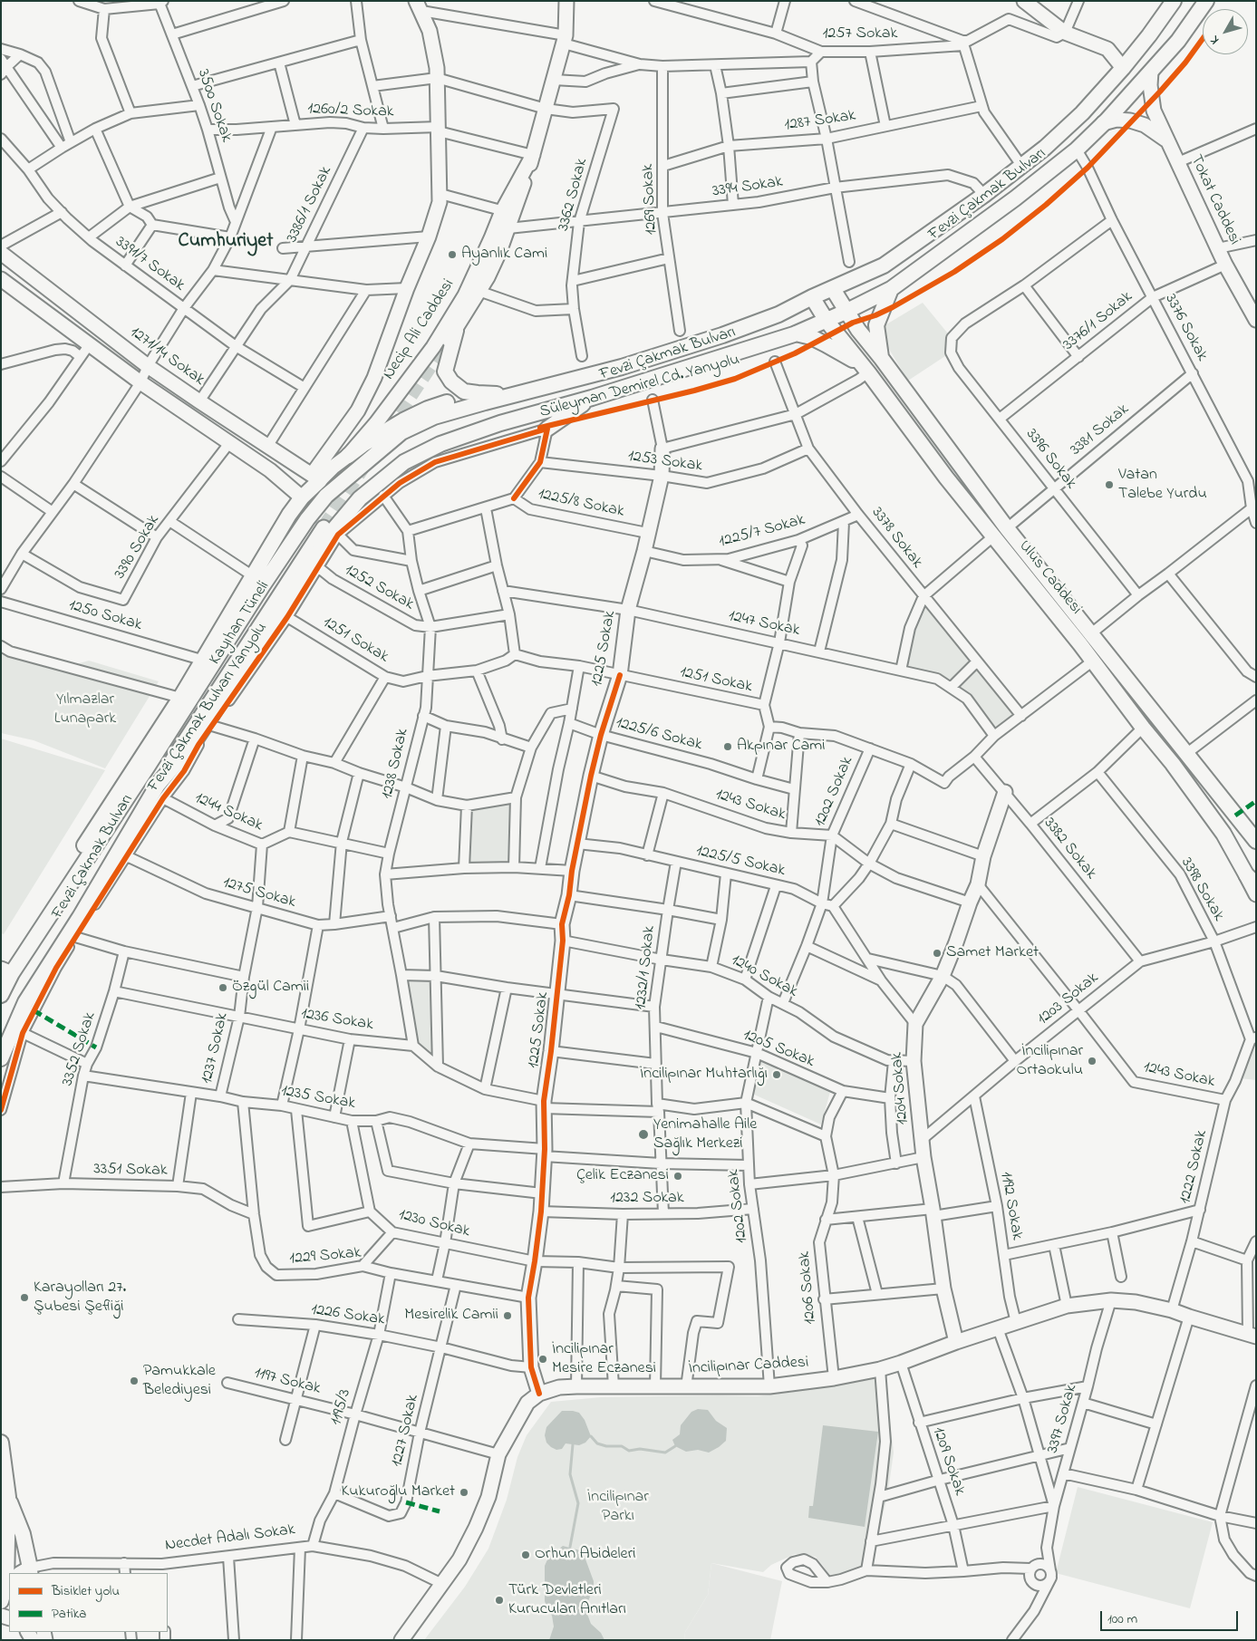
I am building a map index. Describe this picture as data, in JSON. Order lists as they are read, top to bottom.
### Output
{
  "streets": {
    "main road": ["Fevzi Çakmak Bulvarı", "Ulus Caddesi"],
    "street": [
      "1257 Sokak",
      "3500 Sokak",
      "1260/2 Sokak",
      "1287 Sokak",
      "3394 Sokak",
      "3362 Sokak",
      "1269 Sokak",
      "Tokat Caddesi",
      "3386/1 Sokak",
      "3391/7 Sokak",
      "3376/1 Sokak",
      "3376 Sokak",
      "Necip Ali Caddesi",
      "1271/14 Sokak",
      "3381 Sokak",
      "3396 Sokak",
      "1253 Sokak",
      "1225/8 Sokak",
      "1225/7 Sokak",
      "3378 Sokak",
      "3390 Sokak",
      "1252 Sokak",
      "1250 Sokak",
      "Kayıhan Tüneli",
      "1247 Sokak",
      "1251 Sokak",
      "1225 Sokak",
      "Fevzi Çakmak Bulvarı Yanyolu",
      "1225/6 Sokak",
      "1238 Sokak",
      "1202 Sokak",
      "1243 Sokak",
      "1244 Sokak",
      "3382 Sokak",
      "1225/5 Sokak",
      "3398 Sokak",
      "1275 Sokak",
      "1232/1 Sokak",
      "1240 Sokak",
      "1203 Sokak",
      "1236 Sokak",
      "1237 Sokak",
      "3352 Sokak",
      "1205 Sokak",
      "1204 Sokak",
      "1235 Sokak",
      "1222 Sokak",
      "3351 Sokak",
      "1232 Sokak",
      "1192 Sokak",
      "1230 Sokak",
      "1229 Sokak",
      "1206 Sokak",
      "1226 Sokak",
      "İncilipınar Caddesi",
      "1197 Sokak",
      "1195/3",
      "3397 Sokak",
      "1227 Sokak",
      "1209 Sokak",
      "Necdet Adalı Sokak"
    ],
    "cycle path": ["Süleyman Demirel Cd. Yanyolu"]
  },
  "crossings": [
    ["3500 Sokak", "1260/2 Sokak"],
    ["1260/2 Sokak", "3386/1 Sokak"],
    ["1260/2 Sokak", "Necip Ali Caddesi"],
    ["1287 Sokak", "1269 Sokak"],
    ["3394 Sokak", "3362 Sokak"],
    ["3394 Sokak", "Fevzi Çakmak Bulvarı"],
    ["3394 Sokak", "1269 Sokak"],
    ["3394 Sokak", "Necip Ali Caddesi"],
    ["3362 Sokak", "Necip Ali Caddesi"],
    ["Fevzi Çakmak Bulvarı", "Tokat Caddesi"],
    ["Fevzi Çakmak Bulvarı", "3376 Sokak"],
    ["Fevzi Çakmak Bulvarı", "Ulus Caddesi"],
    ["Fevzi Çakmak Bulvarı", "Kayıhan Tüneli"],
    ["Fevzi Çakmak Bulvarı", "Fevzi Çakmak Bulvarı Yanyolu"],
    ["Fevzi Çakmak Bulvarı", "1244 Sokak"],
    ["Tokat Caddesi", "3376/1 Sokak"],
    ["3386/1 Sokak", "3391/7 Sokak"],
    ["3386/1 Sokak", "1271/14 Sokak"],
    ["3376/1 Sokak", "3376 Sokak"],
    ["3376/1 Sokak", "3396 Sokak"],
    ["3376 Sokak", "3381 Sokak"],
    ["Necip Ali Caddesi", "1271/14 Sokak"],
    ["3381 Sokak", "3396 Sokak"],
    ["3381 Sokak", "Ulus Caddesi"],
    ["1253 Sokak", "3378 Sokak"],
    ["1253 Sokak", "1225 Sokak"],
    ["1225/8 Sokak", "1225 Sokak"],
    ["1225/8 Sokak", "1238 Sokak"],
    ["1225/7 Sokak", "3378 Sokak"],
    ["1225/7 Sokak", "1225 Sokak"],
    ["1252 Sokak", "Fevzi Çakmak Bulvarı Yanyolu"],
    ["1252 Sokak", "1238 Sokak"],
    ["Kayıhan Tüneli", "Fevzi Çakmak Bulvarı Yanyolu"],
    ["Kayıhan Tüneli", "1244 Sokak"],
    ["1247 Sokak", "1225 Sokak"],
    ["1251 Sokak", "1225 Sokak"],
    ["1251 Sokak", "Fevzi Çakmak Bulvarı Yanyolu"],
    ["1251 Sokak", "1238 Sokak"],
    ["1225 Sokak", "1225/6 Sokak"],
    ["1225 Sokak", "1243 Sokak"],
    ["1225 Sokak", "1225/5 Sokak"],
    ["1225 Sokak", "1240 Sokak"],
    ["1225 Sokak", "1235 Sokak"],
    ["1225 Sokak", "1232 Sokak"],
    ["1225 Sokak", "1230 Sokak"],
    ["1225 Sokak", "1229 Sokak"],
    ["1225 Sokak", "1226 Sokak"],
    ["1225 Sokak", "İncilipınar Caddesi"],
    ["Fevzi Çakmak Bulvarı Yanyolu", "1238 Sokak"],
    ["Fevzi Çakmak Bulvarı Yanyolu", "1244 Sokak"],
    ["Fevzi Çakmak Bulvarı Yanyolu", "1275 Sokak"],
    ["1238 Sokak", "1275 Sokak"],
    ["1238 Sokak", "1236 Sokak"],
    ["1202 Sokak", "1243 Sokak"],
    ["1202 Sokak", "1225/5 Sokak"],
    ["1202 Sokak", "1240 Sokak"],
    ["1202 Sokak", "1205 Sokak"],
    ["1202 Sokak", "1235 Sokak"],
    ["1202 Sokak", "1232 Sokak"],
    ["1202 Sokak", "İncilipınar Caddesi"],
    ["1243 Sokak", "1203 Sokak"],
    ["1243 Sokak", "1204 Sokak"],
    ["1243 Sokak", "1222 Sokak"],
    ["1244 Sokak", "1237 Sokak"],
    ["3382 Sokak", "1203 Sokak"],
    ["3382 Sokak", "1204 Sokak"],
    ["1225/5 Sokak", "1232/1 Sokak"],
    ["3398 Sokak", "1203 Sokak"],
    ["3398 Sokak", "1222 Sokak"],
    ["1275 Sokak", "1237 Sokak"],
    ["1232/1 Sokak", "1240 Sokak"],
    ["1232/1 Sokak", "1205 Sokak"],
    ["1232/1 Sokak", "1235 Sokak"],
    ["1232/1 Sokak", "1232 Sokak"],
    ["1240 Sokak", "1204 Sokak"],
    ["1203 Sokak", "1204 Sokak"],
    ["1203 Sokak", "1192 Sokak"],
    ["1236 Sokak", "1237 Sokak"],
    ["1236 Sokak", "3352 Sokak"],
    ["1237 Sokak", "1235 Sokak"],
    ["3352 Sokak", "1235 Sokak"],
    ["3352 Sokak", "3351 Sokak"],
    ["1205 Sokak", "1204 Sokak"],
    ["1205 Sokak", "1206 Sokak"],
    ["1204 Sokak", "İncilipınar Caddesi"],
    ["1235 Sokak", "1229 Sokak"],
    ["1222 Sokak", "İncilipınar Caddesi"],
    ["3351 Sokak", "1229 Sokak"],
    ["1192 Sokak", "İncilipınar Caddesi"],
    ["1230 Sokak", "İncilipınar Caddesi"],
    ["1229 Sokak", "1195/3"],
    ["1229 Sokak", "1227 Sokak"],
    ["1206 Sokak", "İncilipınar Caddesi"],
    ["1226 Sokak", "1195/3"],
    ["1226 Sokak", "1227 Sokak"],
    ["İncilipınar Caddesi", "1197 Sokak"],
    ["İncilipınar Caddesi", "3397 Sokak"],
    ["İncilipınar Caddesi", "1209 Sokak"],
    ["İncilipınar Caddesi", "Necdet Adalı Sokak"],
    ["1197 Sokak", "1195/3"],
    ["1197 Sokak", "1227 Sokak"],
    ["1195/3", "1227 Sokak"],
    ["1195/3", "Necdet Adalı Sokak"]
  ],
  "districts": ["Cumhuriyet"],
  "parks": ["Yılmazlar Lunapark", "İncilipınar Parkı"],
  "places": [
    "Ayanlık Cami",
    "Vatan Talebe Yurdu",
    "Akpınar Cami",
    "Samet Market",
    "Özgül Camii",
    "İncilipınar Ortaokulu",
    "İncilipınar Muhtarlığı",
    "Yenimahalle Aile Sağlık Merkezi",
    "Çelik Eczanesi",
    "Karayolları 27. Şubesi Şefliği",
    "Mesirelik Camii",
    "İncilipınar Mesire Eczanesi",
    "Pamukkale Belediyesi",
    "Kukuroğlu Market",
    "Orhun Abideleri",
    "Türk Devletleri Kurucuları Anıtları"
  ],
  "legend": ["Bisiklet yolu", "Patika"],
  "scale_bar": "100 m",
  "north": "bottom left"
}
